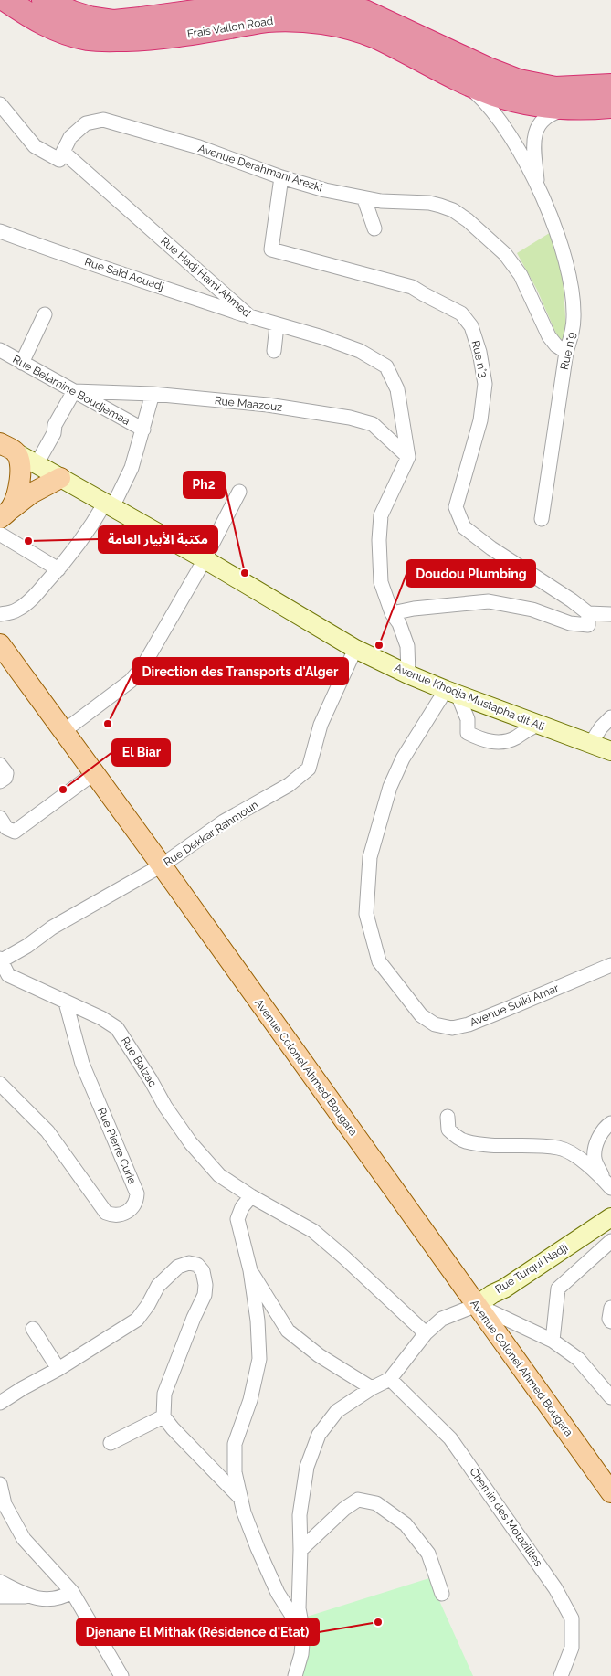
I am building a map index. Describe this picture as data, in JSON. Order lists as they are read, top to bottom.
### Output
{
  "streets": {
    "highway": ["Frais Vallon Road"],
    "main road": ["Avenue Khodja Mustapha dit Ali", "Avenue Colonel Ahmed Bougara", "Rue Turqui Nadji"],
    "street": [
      "Avenue Derahmani Arezki",
      "Rue Saïd Aouadj",
      "Rue Hadj Hami Ahmed",
      "Rue n°9",
      "Rue n°3",
      "Rue Belamine Boudjemaa",
      "Rue Maazouz",
      "Rue Dekkar Rahmoun",
      "Avenue Suiki Amar",
      "Rue Balzac",
      "Rue Pierre Curie",
      "Chemin des Motazilites"
    ]
  },
  "crossings": [
    ["Frais Vallon Road", "Rue n°9"],
    ["Avenue Derahmani Arezki", "Rue Hadj Hami Ahmed"],
    ["Avenue Derahmani Arezki", "Rue n°9"],
    ["Avenue Derahmani Arezki", "Rue n°3"],
    ["Rue Saïd Aouadj", "Rue Hadj Hami Ahmed"],
    ["Rue Hadj Hami Ahmed", "Rue Maazouz"],
    ["Rue Belamine Boudjemaa", "Rue Maazouz"],
    ["Avenue Khodja Mustapha dit Ali", "Rue Dekkar Rahmoun"],
    ["Avenue Khodja Mustapha dit Ali", "Avenue Suiki Amar"],
    ["Rue Dekkar Rahmoun", "Rue Balzac"],
    ["Rue Dekkar Rahmoun", "Avenue Colonel Ahmed Bougara"],
    ["Rue Balzac", "Rue Pierre Curie"],
    ["Rue Balzac", "Rue Turqui Nadji"],
    ["Avenue Colonel Ahmed Bougara", "Rue Turqui Nadji"],
    ["Rue Turqui Nadji", "Chemin des Motazilites"]
  ],
  "places": [
    "مكتبة الأبيار العامة",
    "Ph2",
    "Doudou Plumbing",
    "Direction des Transports d'Alger",
    "El Biar",
    "Djenane El Mithak (Résidence d'Etat)"
  ]
}
